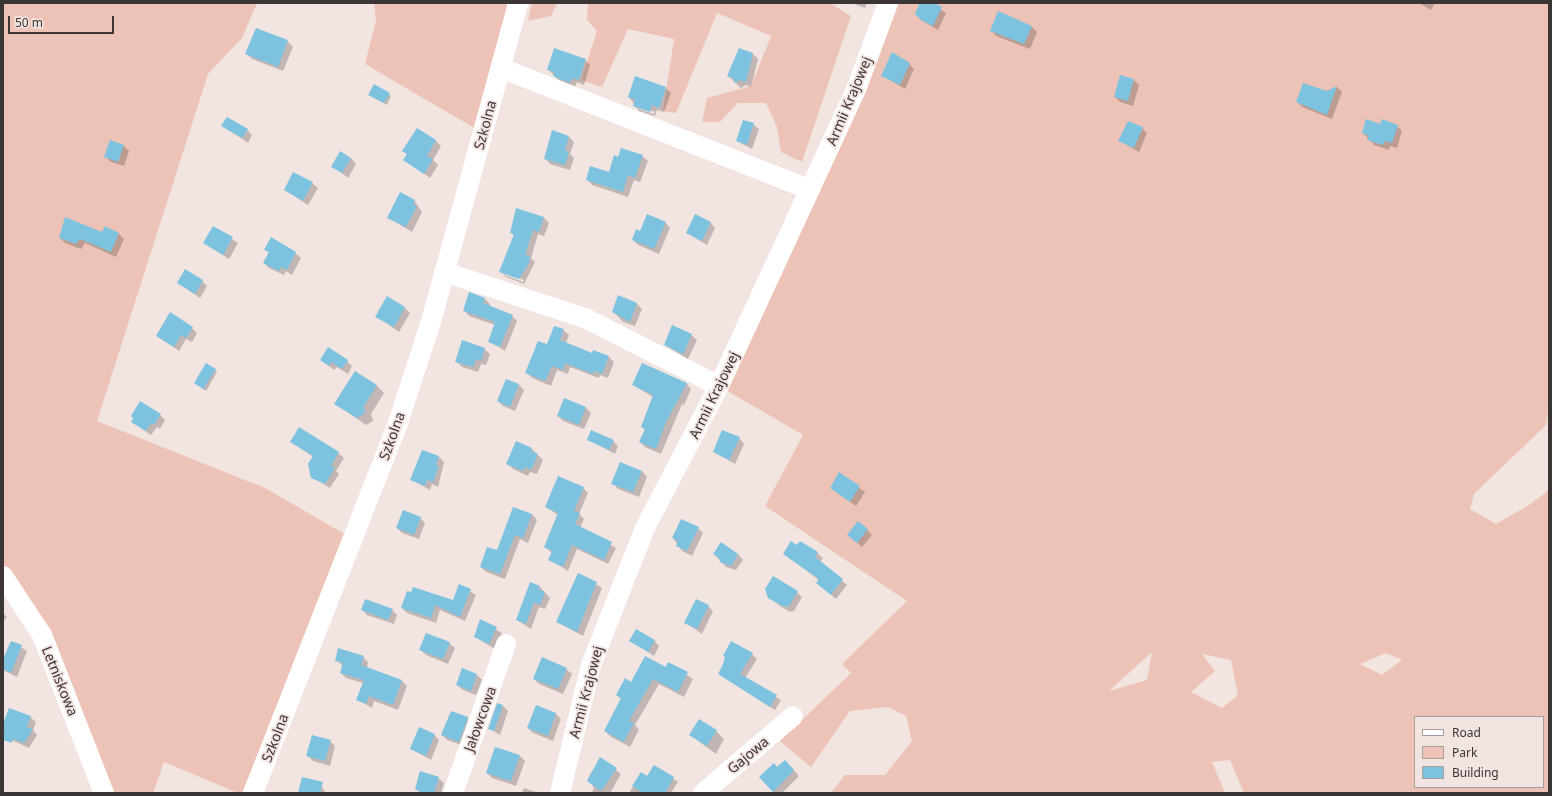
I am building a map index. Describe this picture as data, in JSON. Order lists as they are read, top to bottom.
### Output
{
  "streets": {
    "street": [
      "Armii Krajowej",
      "Szkolna",
      "Letniskowa",
      "Jałowcowa",
      "Gajowa"
    ]
  },
  "legend": ["Road", "Park", "Building"],
  "scale_bar": "50 m"
}
